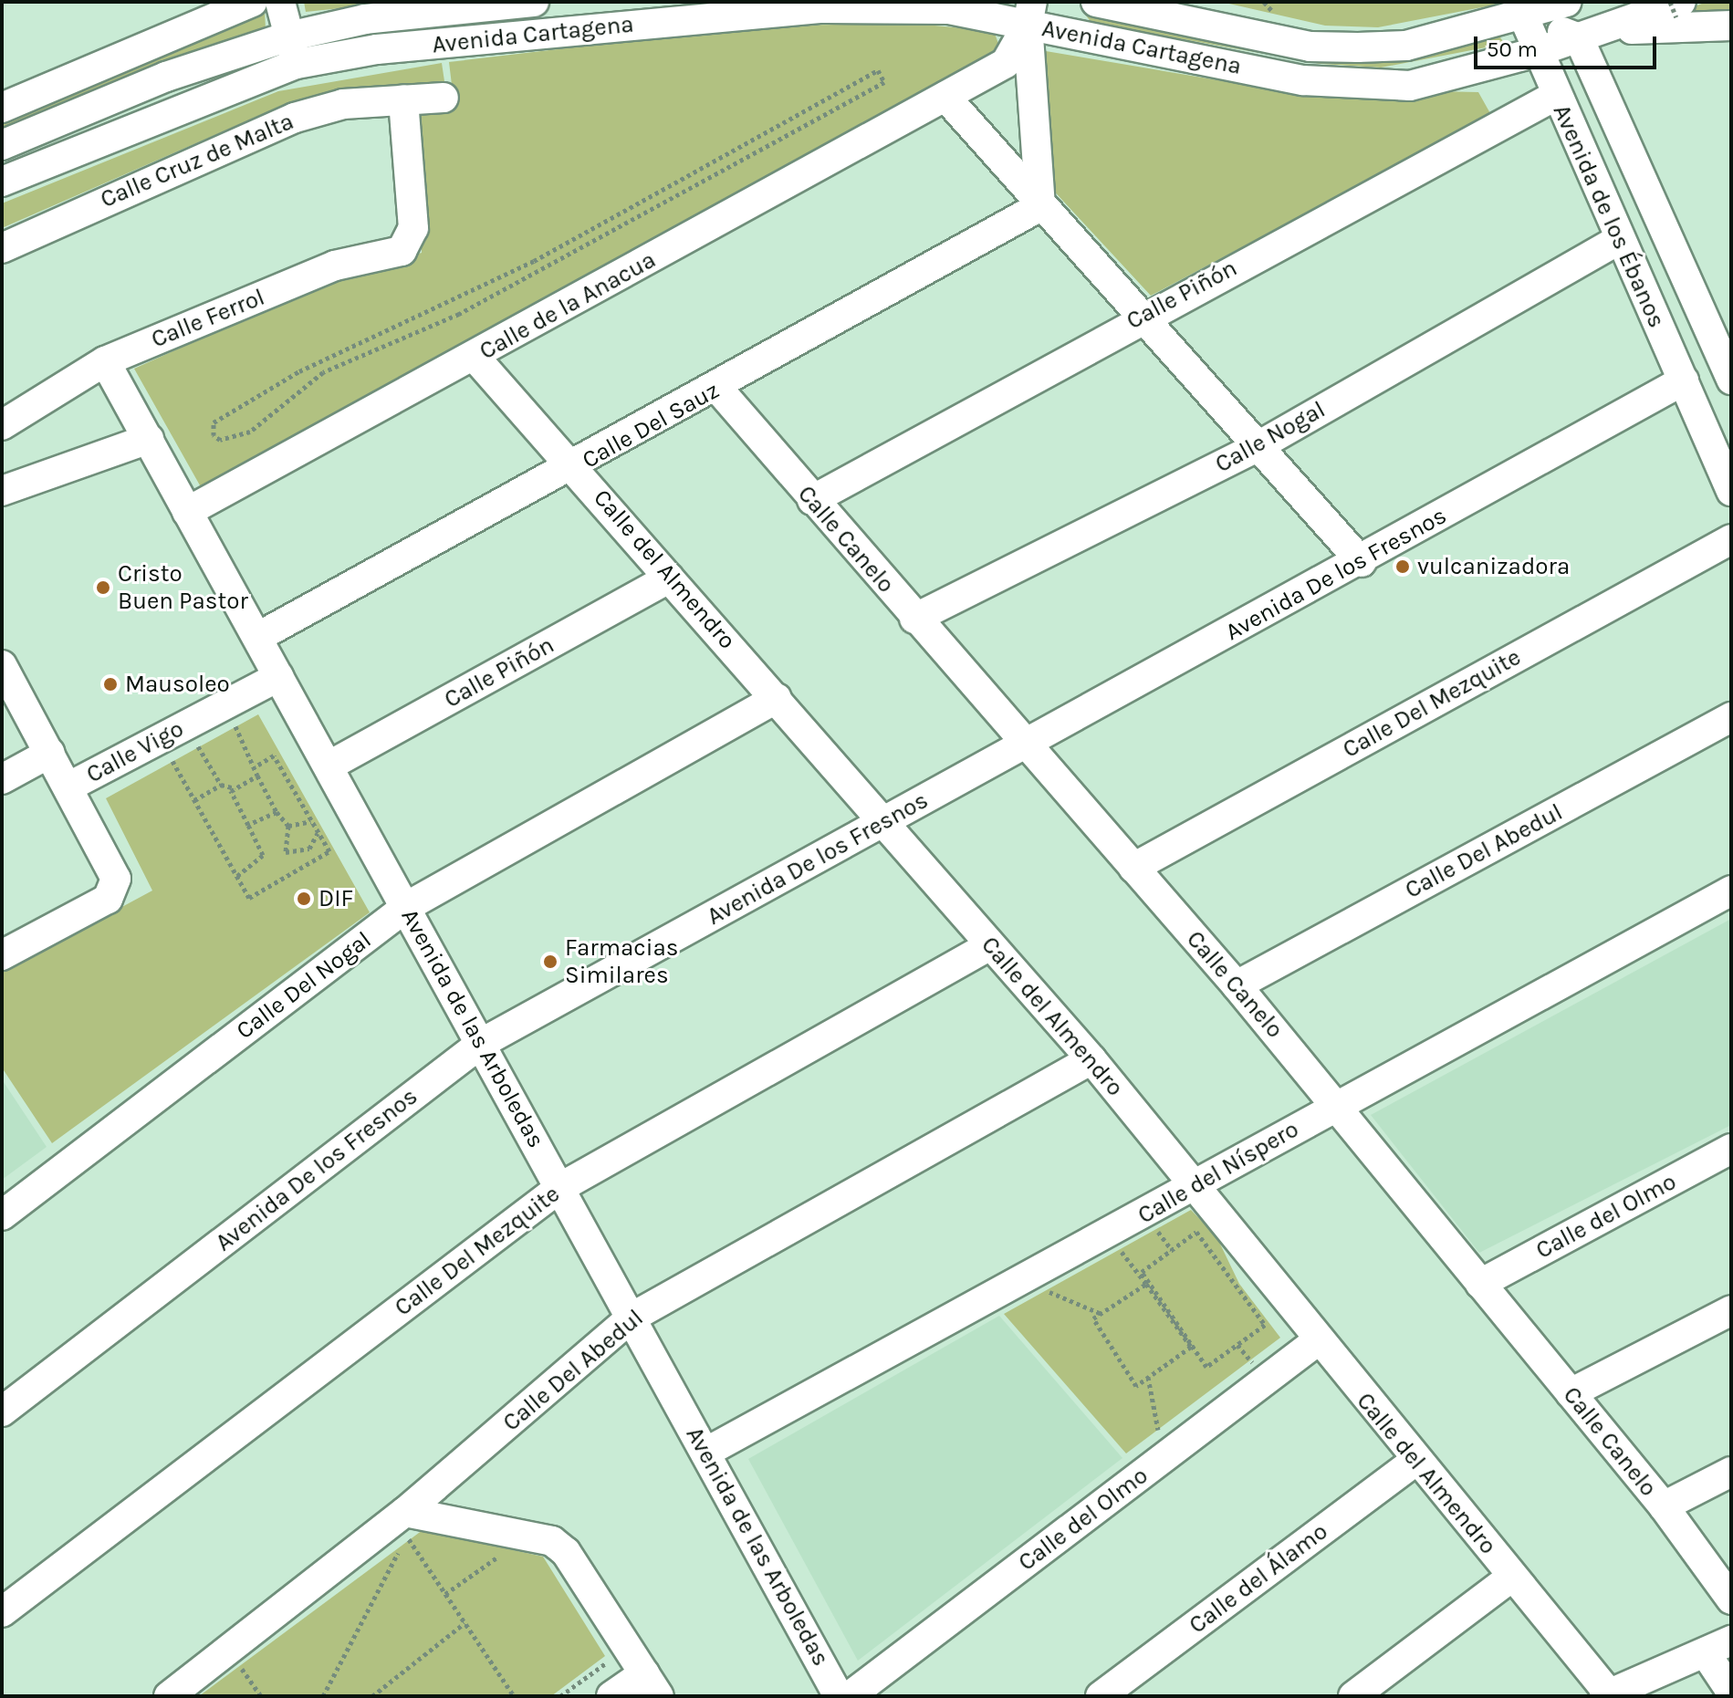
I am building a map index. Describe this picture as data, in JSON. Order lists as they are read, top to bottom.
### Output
{
  "streets": {
    "street": [
      "Avenida Cartagena",
      "Calle Cruz de Malta",
      "Avenida de los Ébanos",
      "Calle Piñón",
      "Calle de la Anacua",
      "Calle Ferrol",
      "Calle Del Sauz",
      "Calle Nogal",
      "Calle Canelo",
      "Calle del Almendro",
      "Avenida De los Fresnos",
      "Calle Del Mezquite",
      "Calle Vigo",
      "Calle Del Abedul",
      "Calle Del Nogal",
      "Avenida de las Arboledas",
      "Calle del Níspero",
      "Calle del Olmo",
      "Calle del Álamo"
    ]
  },
  "crossings": [
    ["Avenida Cartagena", "Avenida de los Ébanos"],
    ["Avenida Cartagena", "Calle de la Anacua"],
    ["Calle Cruz de Malta", "Calle Ferrol"],
    ["Avenida de los Ébanos", "Calle Piñón"],
    ["Avenida de los Ébanos", "Calle Nogal"],
    ["Avenida de los Ébanos", "Avenida De los Fresnos"],
    ["Calle Piñón", "Calle Canelo"],
    ["Calle Piñón", "Calle del Almendro"],
    ["Calle Piñón", "Avenida de las Arboledas"],
    ["Calle de la Anacua", "Calle del Almendro"],
    ["Calle de la Anacua", "Avenida de las Arboledas"],
    ["Calle Ferrol", "Avenida de las Arboledas"],
    ["Calle Del Sauz", "Calle Canelo"],
    ["Calle Del Sauz", "Calle del Almendro"],
    ["Calle Del Sauz", "Avenida de las Arboledas"],
    ["Calle Nogal", "Calle Canelo"],
    ["Calle Canelo", "Avenida De los Fresnos"],
    ["Calle Canelo", "Calle Del Mezquite"],
    ["Calle Canelo", "Calle Del Abedul"],
    ["Calle Canelo", "Calle del Níspero"],
    ["Calle Canelo", "Calle del Olmo"],
    ["Calle del Almendro", "Avenida De los Fresnos"],
    ["Calle del Almendro", "Calle Del Mezquite"],
    ["Calle del Almendro", "Calle Del Abedul"],
    ["Calle del Almendro", "Calle Del Nogal"],
    ["Calle del Almendro", "Calle del Níspero"],
    ["Calle del Almendro", "Calle del Olmo"],
    ["Calle del Almendro", "Calle del Álamo"],
    ["Avenida De los Fresnos", "Avenida de las Arboledas"],
    ["Calle Del Mezquite", "Avenida de las Arboledas"],
    ["Calle Vigo", "Avenida de las Arboledas"],
    ["Calle Del Abedul", "Avenida de las Arboledas"],
    ["Calle Del Nogal", "Avenida de las Arboledas"],
    ["Avenida de las Arboledas", "Calle del Níspero"]
  ],
  "places": [
    "vulcanizadora",
    "Cristo Buen Pastor",
    "Mausoleo",
    "DIF",
    "Farmacias Similares"
  ],
  "scale_bar": "50 m"
}
